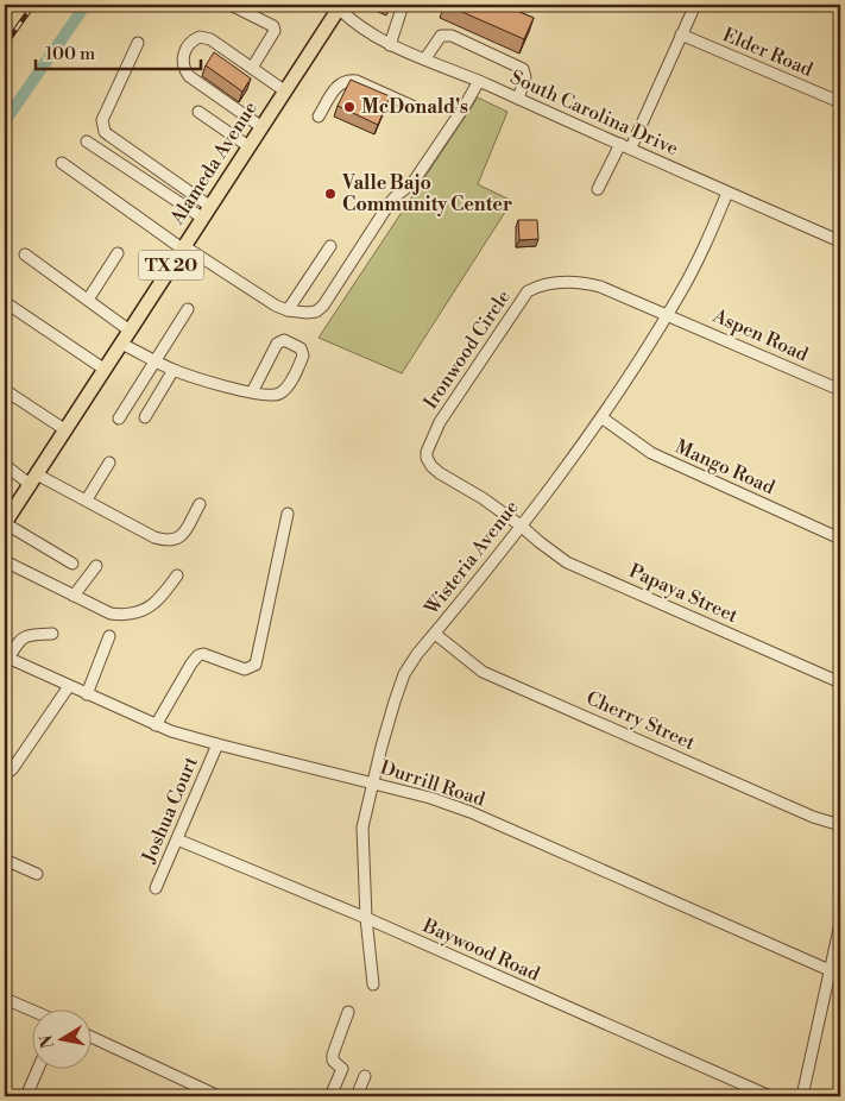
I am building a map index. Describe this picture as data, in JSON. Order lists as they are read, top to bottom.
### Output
{
  "streets": {
    "main road": ["Alameda Avenue", "TX 20"],
    "street": [
      "Elder Road",
      "South Carolina Drive",
      "Aspen Road",
      "Ironwood Circle",
      "Mango Road",
      "Wisteria Avenue",
      "Papaya Street",
      "Cherry Street",
      "Durrill Road",
      "Joshua Court",
      "Baywood Road"
    ]
  },
  "crossings": [
    ["South Carolina Drive", "Alameda Avenue"],
    ["South Carolina Drive", "Wisteria Avenue"],
    ["Aspen Road", "Ironwood Circle"],
    ["Aspen Road", "Wisteria Avenue"],
    ["Ironwood Circle", "Wisteria Avenue"],
    ["Ironwood Circle", "Papaya Street"],
    ["Mango Road", "Wisteria Avenue"],
    ["Wisteria Avenue", "Papaya Street"],
    ["Wisteria Avenue", "Cherry Street"],
    ["Wisteria Avenue", "Durrill Road"],
    ["Wisteria Avenue", "Baywood Road"],
    ["Durrill Road", "Joshua Court"],
    ["Joshua Court", "Baywood Road"]
  ],
  "places": ["McDonald's", "Valle Bajo Community Center"],
  "scale_bar": "100 m",
  "north": "left"
}
